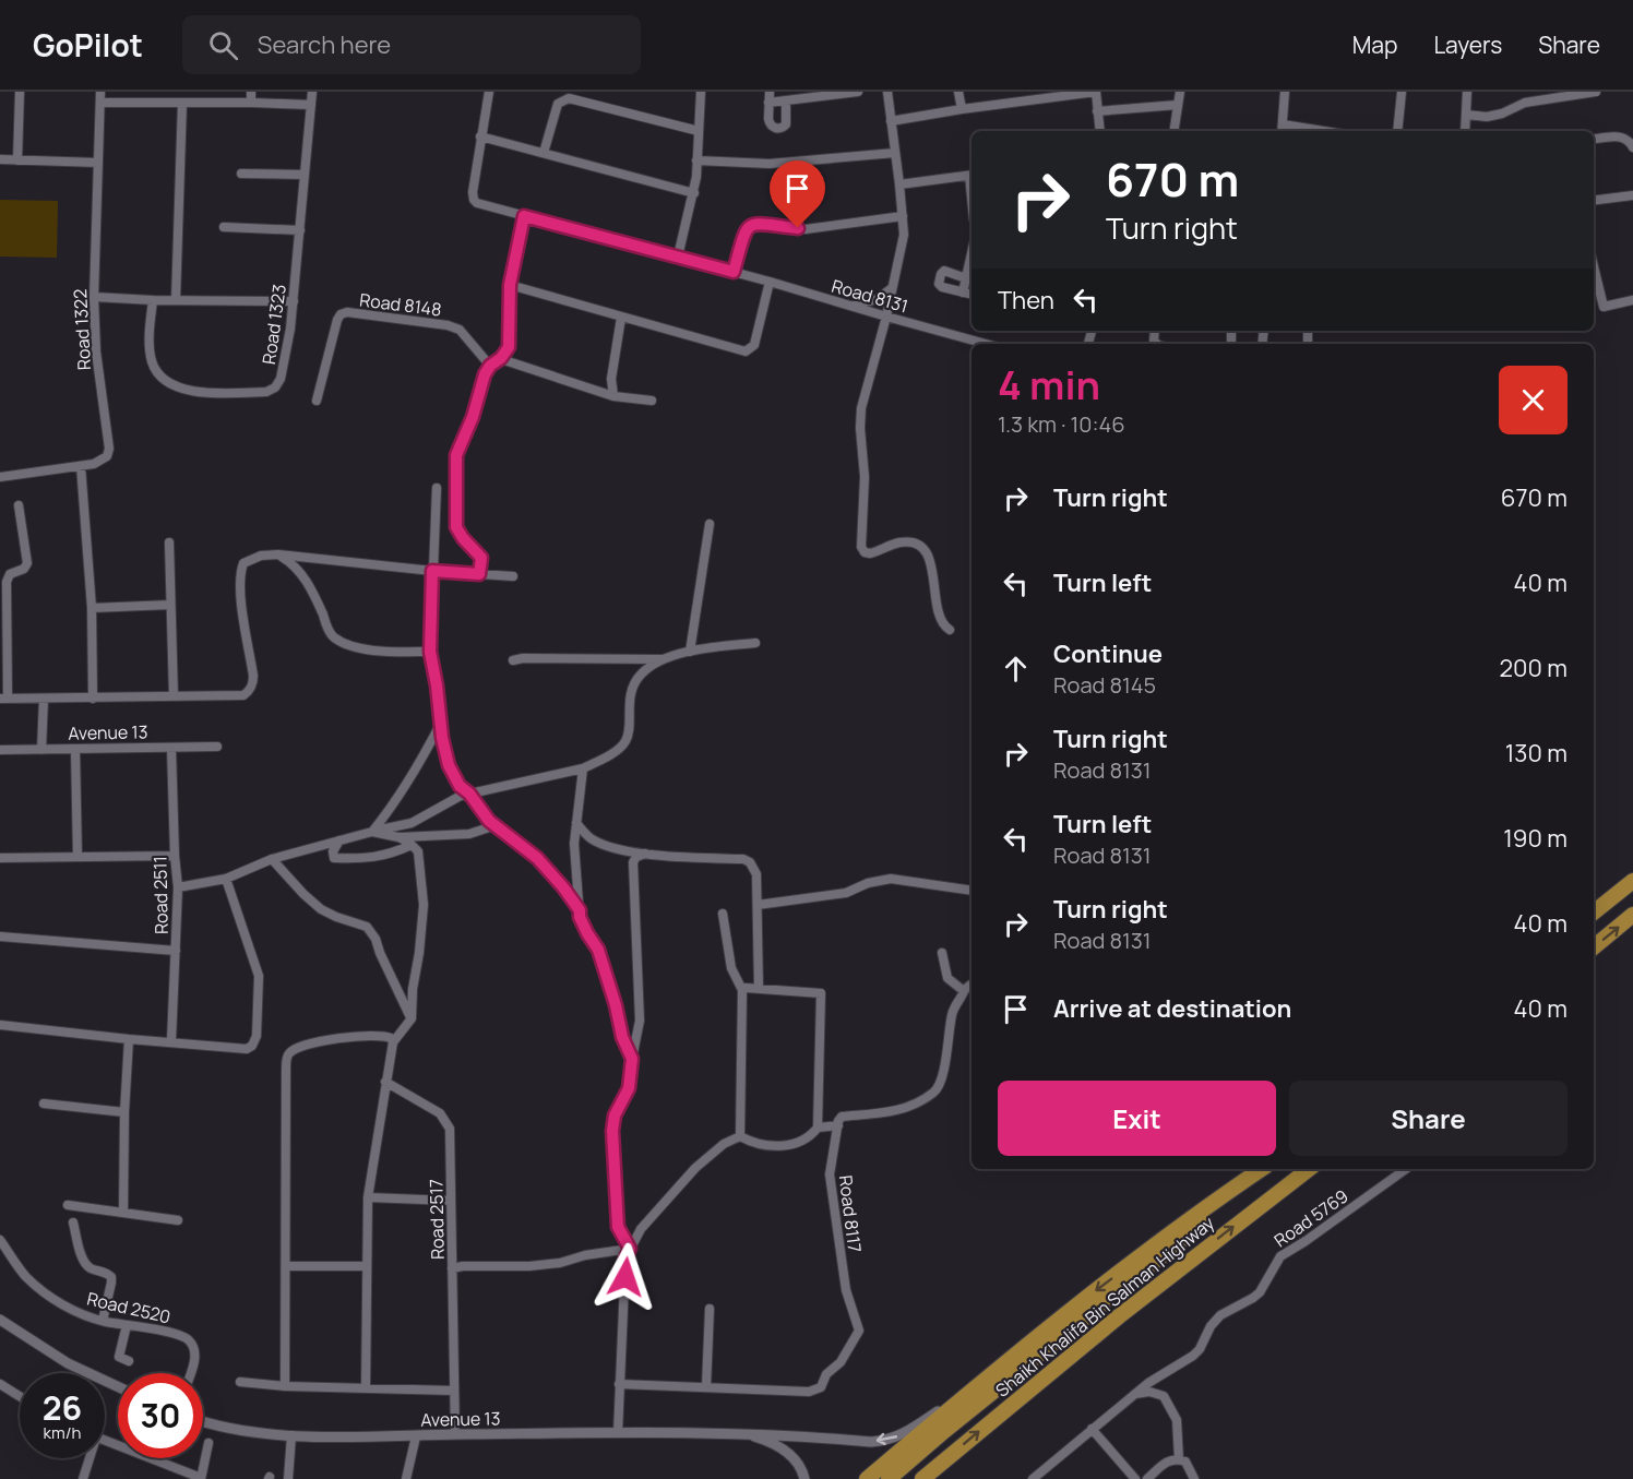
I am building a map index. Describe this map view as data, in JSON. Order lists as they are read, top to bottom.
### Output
{
  "streets": {
    "highway": ["Shaikh Khalifa Bin Salman Highway"],
    "street": [
      "Road 8131",
      "Road 8148",
      "Road 1323",
      "Road 1322",
      "Avenue 13",
      "Road 2511",
      "Road 8117",
      "Road 5769",
      "Road 2517",
      "Road 2520"
    ]
  },
  "crossings": [
    ["Avenue 13", "Road 2511"],
    ["Avenue 13", "Road 2517"]
  ],
  "page": {
    "header": "GoPilot",
    "search": "Search here",
    "nav": ["Map", "Layers", "Share"],
    "turn": ["670 m", "Turn right"],
    "then": "Then",
    "heading": ["4 min", "1.3 km · 10:46"],
    "list": [
      {
        "name": "Turn right",
        "value": "670 m"
      },
      {
        "name": "Turn left",
        "value": "40 m"
      },
      {
        "name": "Continue",
        "note": "Road 8145",
        "value": "200 m"
      },
      {
        "name": "Turn right",
        "note": "Road 8131",
        "value": "130 m"
      },
      {
        "name": "Turn left",
        "note": "Road 8131",
        "value": "190 m"
      },
      {
        "name": "Turn right",
        "note": "Road 8131",
        "value": "40 m"
      },
      {
        "name": "Arrive at destination",
        "value": "40 m"
      }
    ],
    "buttons": ["Exit", "Share"],
    "speed": "26 km/h",
    "limit": "30"
  }
}
